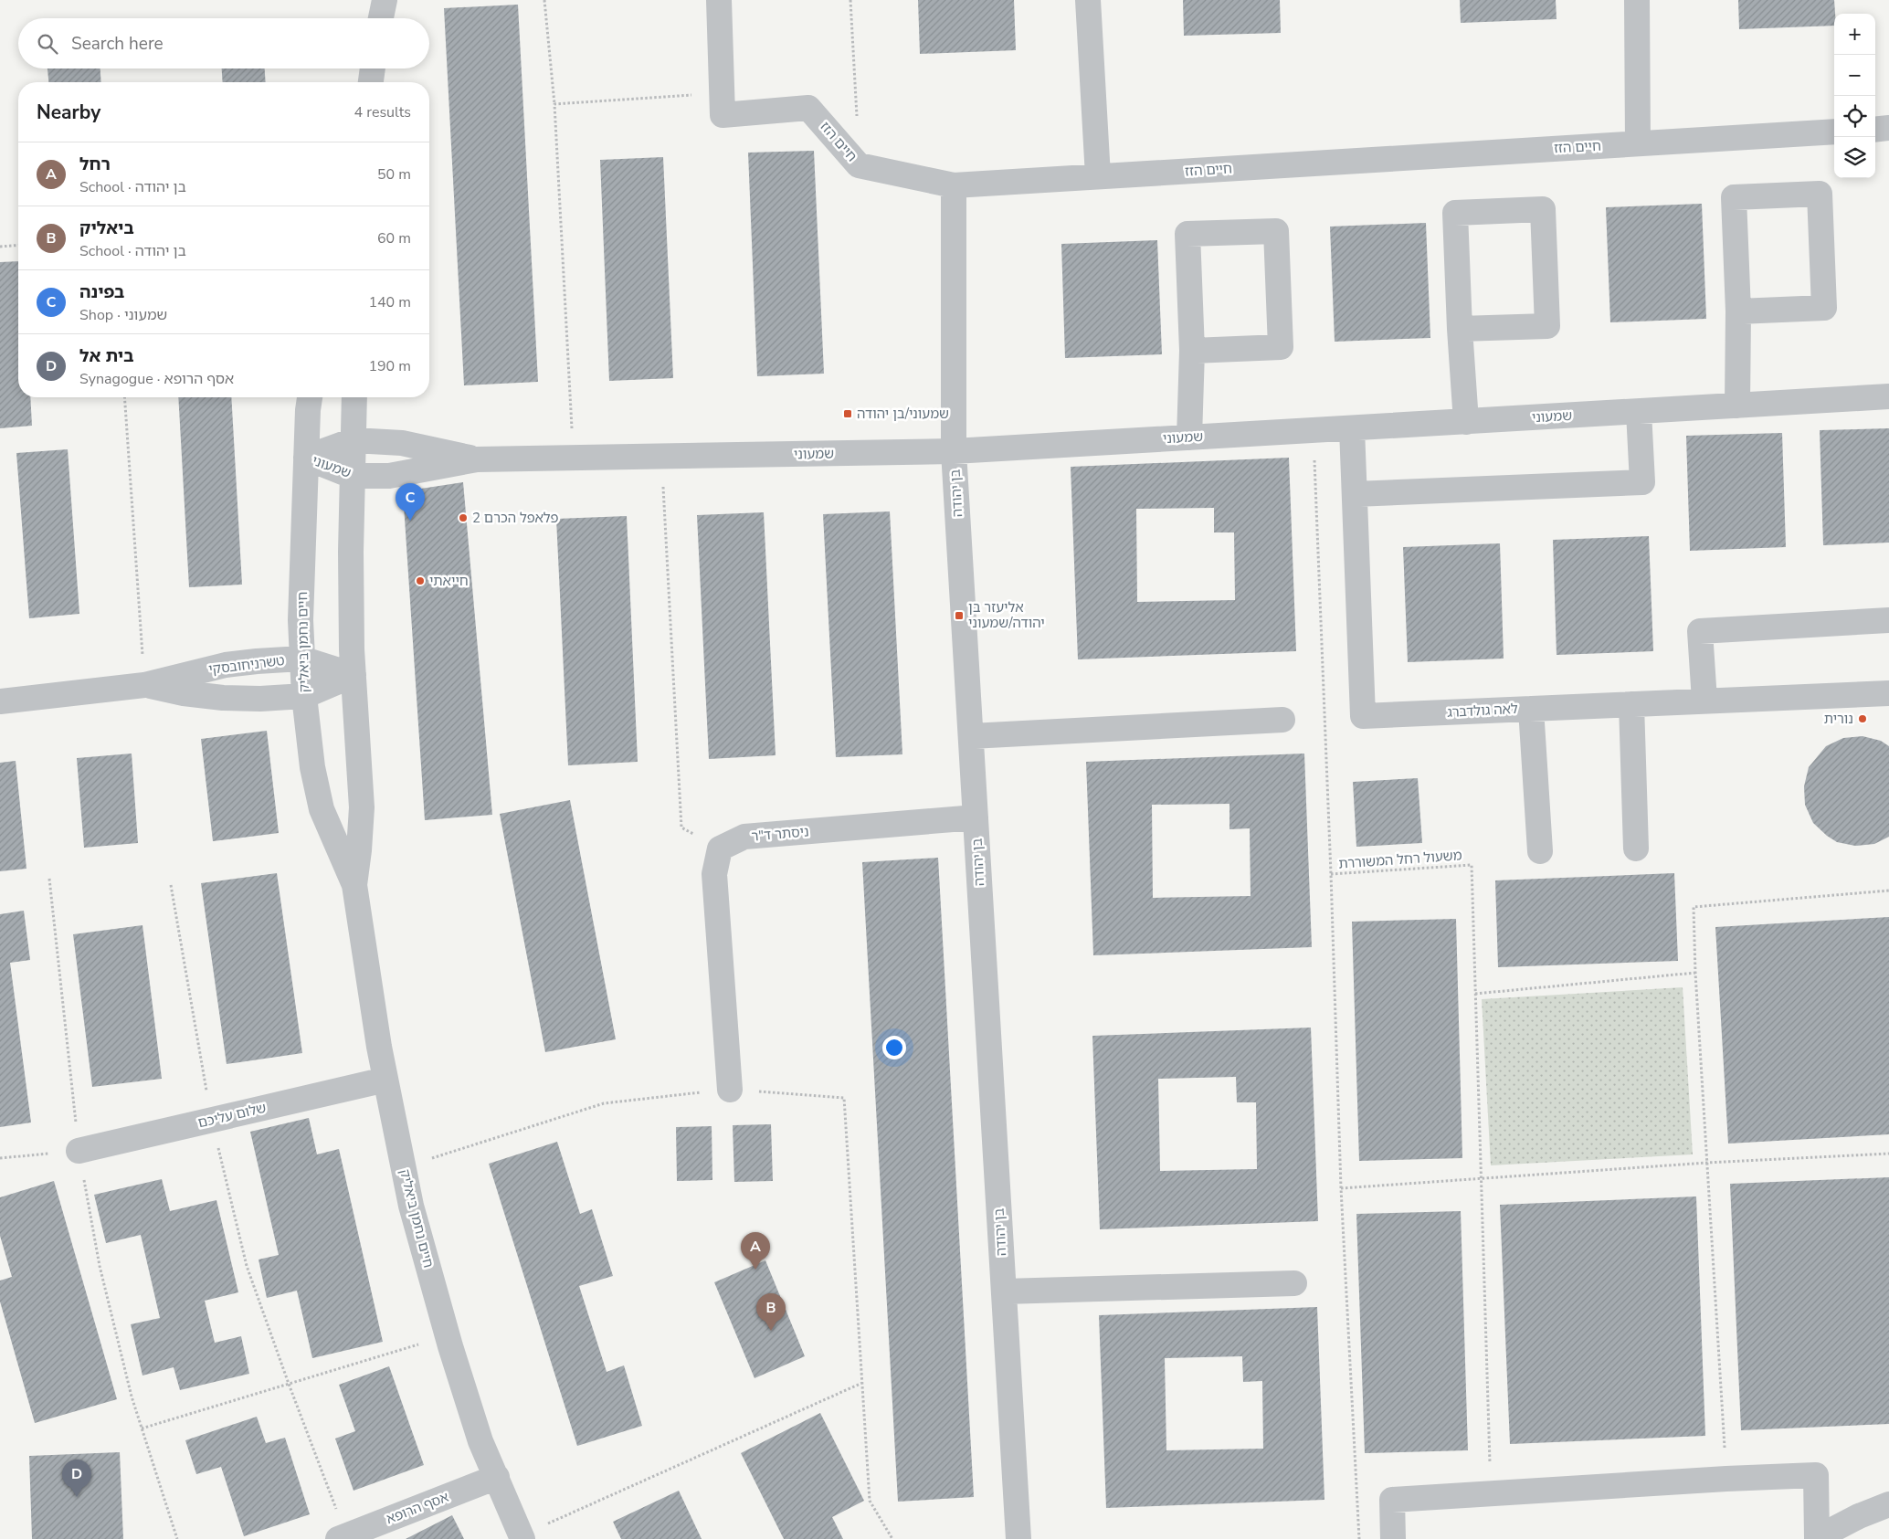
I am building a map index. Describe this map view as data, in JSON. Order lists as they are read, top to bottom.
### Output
{
  "streets": {
    "street": [
      "חיים הזז",
      "שמעוני",
      "בן יהודה",
      "חיים נחמן ביאליק",
      "טשרניחובסקי",
      "לאה גולדברג",
      "ניסתר ד\"ר",
      "שלום עליכם",
      "אסף הרופא"
    ],
    "path": ["משעול רחל המשוררת"]
  },
  "crossings": [
    ["חיים הזז", "בן יהודה"],
    ["שמעוני", "בן יהודה"],
    ["שמעוני", "חיים נחמן ביאליק"],
    ["שמעוני", "לאה גולדברג"],
    ["בן יהודה", "ניסתר ד\"ר"],
    ["חיים נחמן ביאליק", "טשרניחובסקי"],
    ["חיים נחמן ביאליק", "שלום עליכם"],
    ["חיים נחמן ביאליק", "אסף הרופא"]
  ],
  "places": {
    "transit": ["שמעוני/בן יהודה", "אליעזר בן יהודה/שמעוני"],
    "other": ["פלאפל הכרם 2", "חייאתי", "נורית"]
  },
  "page": {
    "map_buttons": ["+", "−"],
    "search": "Search here",
    "heading": ["Nearby", "4 results"],
    "list": [
      {
        "mark": "A",
        "name": "רחל",
        "note": "School · בן יהודה",
        "value": "50 m"
      },
      {
        "mark": "B",
        "name": "ביאליק",
        "note": "School · בן יהודה",
        "value": "60 m"
      },
      {
        "mark": "C",
        "name": "בפינה",
        "note": "Shop · שמעוני",
        "value": "140 m"
      },
      {
        "mark": "D",
        "name": "בית אל",
        "note": "Synagogue · אסף הרופא",
        "value": "190 m"
      }
    ],
    "pins": [
      "C",
      "A",
      "B",
      "D"
    ]
  }
}
